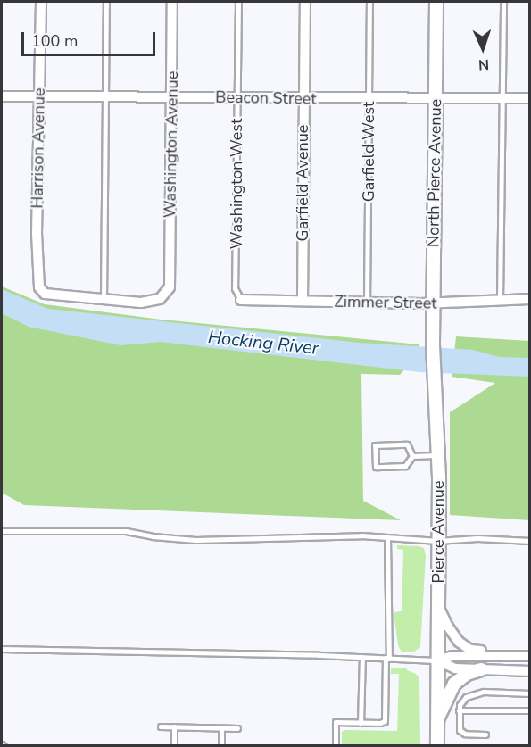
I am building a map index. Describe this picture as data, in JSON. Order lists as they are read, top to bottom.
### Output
{
  "streets": {
    "street": [
      "Beacon Street",
      "Washington Avenue",
      "Harrison Avenue",
      "North Pierce Avenue",
      "Garfield Avenue",
      "Zimmer Street",
      "Pierce Avenue"
    ],
    "lane": ["Garfield West", "Washington West"]
  },
  "crossings": [
    ["Beacon Street", "Washington Avenue"],
    ["Beacon Street", "Harrison Avenue"],
    ["Beacon Street", "Garfield West"],
    ["Beacon Street", "North Pierce Avenue"],
    ["Beacon Street", "Garfield Avenue"],
    ["Beacon Street", "Washington West"],
    ["Washington Avenue", "Harrison Avenue"],
    ["Garfield West", "Zimmer Street"],
    ["North Pierce Avenue", "Zimmer Street"],
    ["North Pierce Avenue", "Pierce Avenue"],
    ["Garfield Avenue", "Zimmer Street"],
    ["Washington West", "Zimmer Street"]
  ],
  "water": ["Hocking River"],
  "scale_bar": "100 m",
  "north": "bottom"
}
